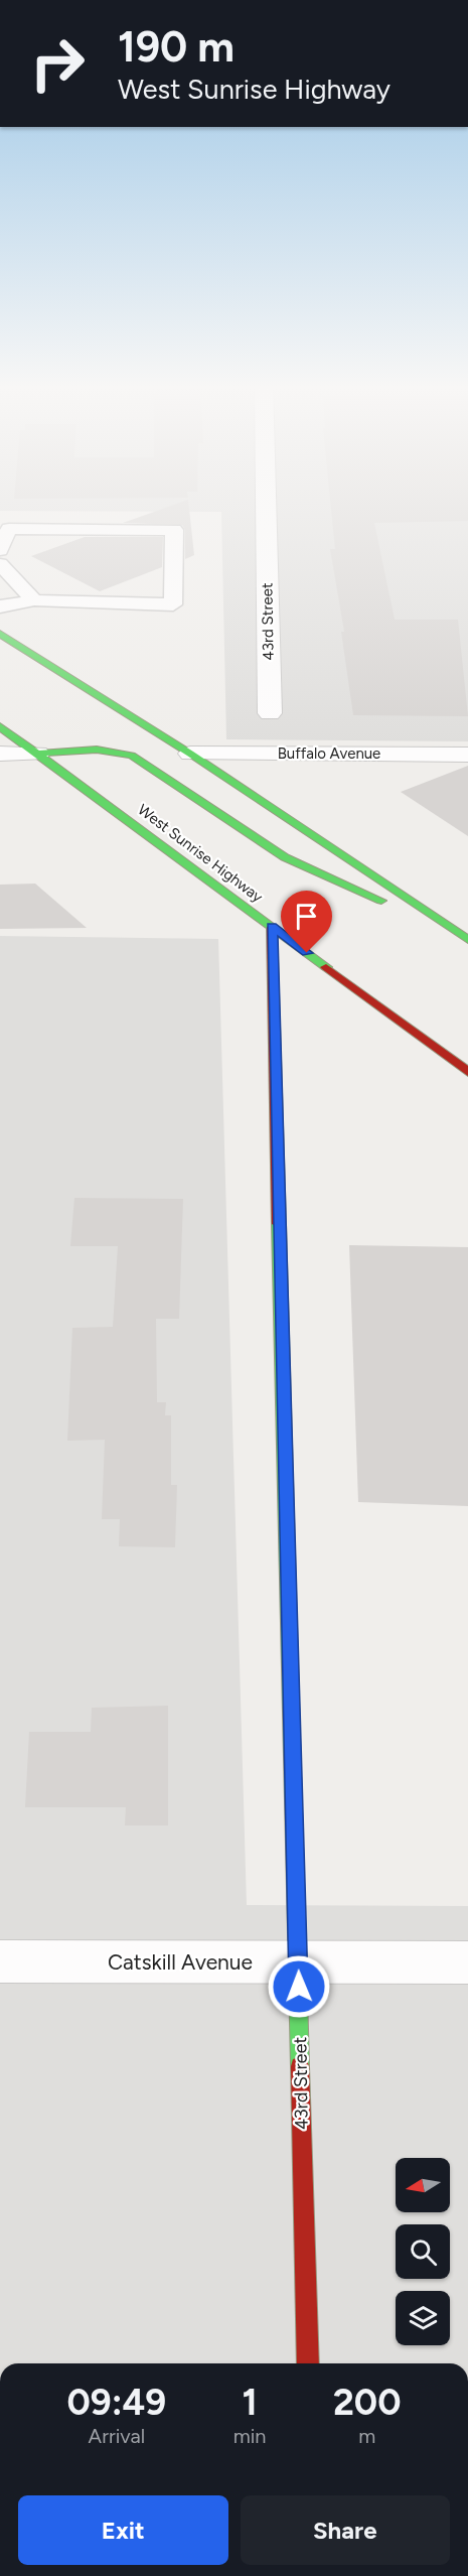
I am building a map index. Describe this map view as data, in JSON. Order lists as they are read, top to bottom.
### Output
{
  "streets": {
    "main road": ["43rd Street", "West Sunrise Highway"],
    "street": ["Buffalo Avenue", "Catskill Avenue"]
  },
  "crossings": [
    ["43rd Street", "West Sunrise Highway"],
    ["43rd Street", "Catskill Avenue"]
  ],
  "north": "left",
  "page": {
    "turn": ["190 m", "West Sunrise Highway"],
    "eta": [
      "09:49",
      "Arrival",
      "1",
      "min",
      "200",
      "m"
    ],
    "buttons": ["Exit", "Share"]
  }
}
